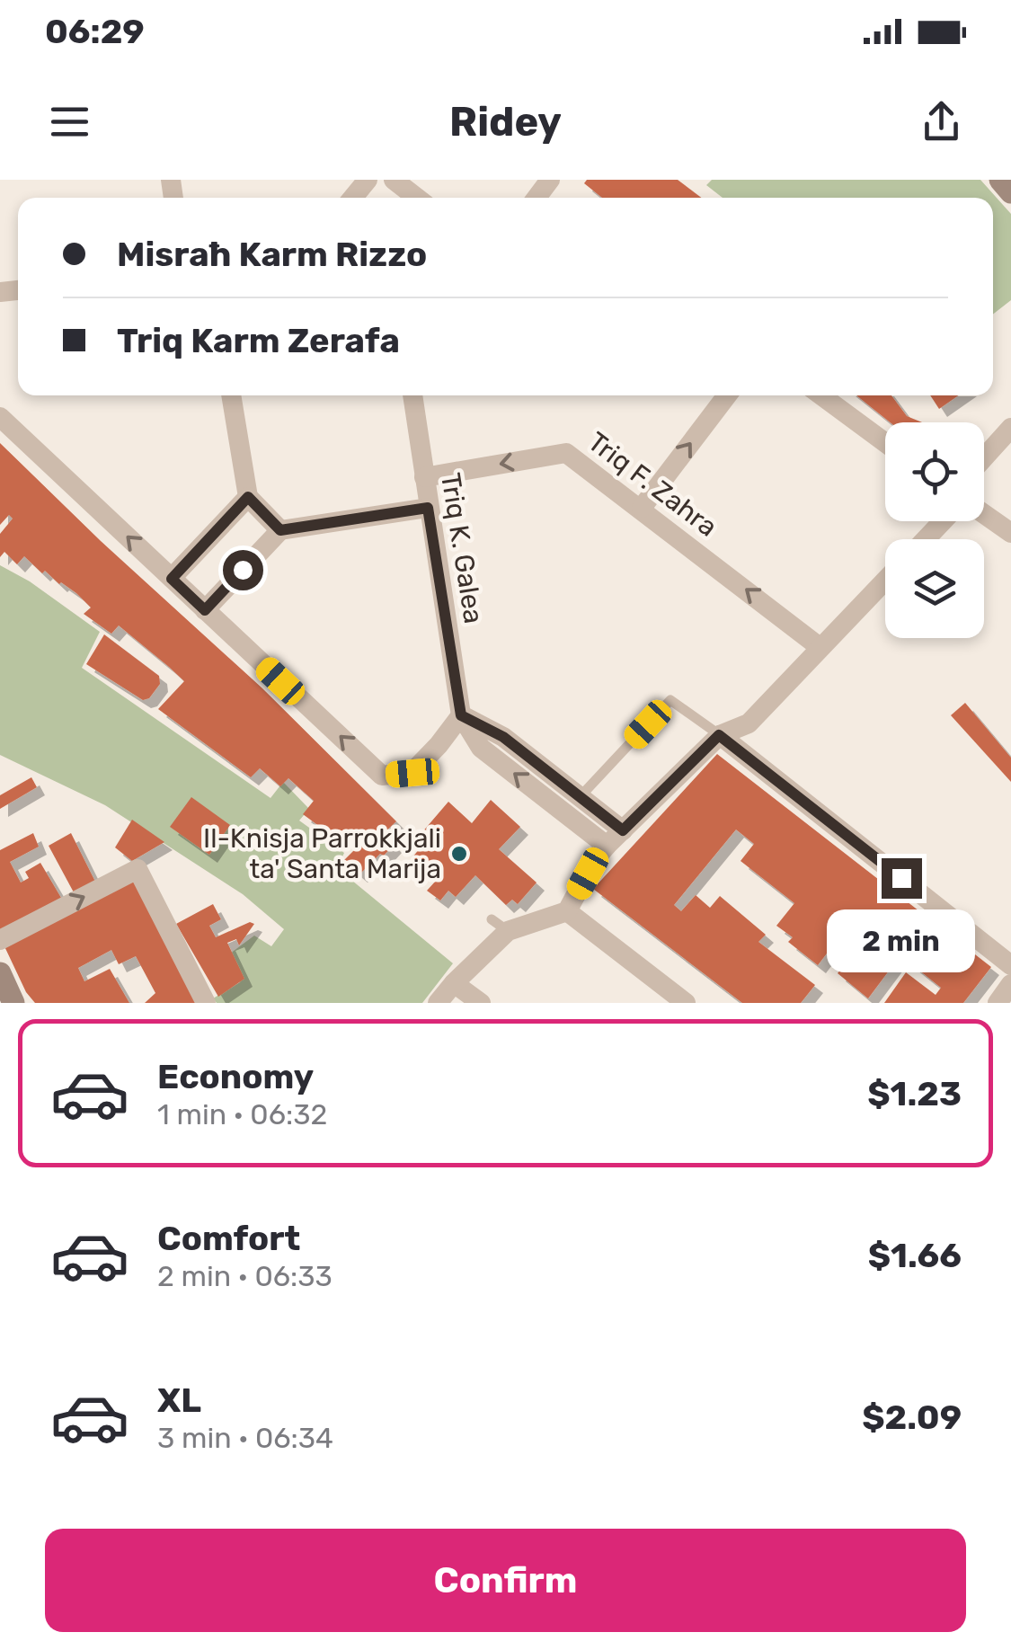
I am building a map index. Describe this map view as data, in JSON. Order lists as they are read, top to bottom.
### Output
{
  "streets": {
    "street": ["Triq F. Zahra", "Triq K. Galea"]
  },
  "crossings": [
    ["Triq F. Zahra", "Triq K. Galea"]
  ],
  "one_way": ["Triq F. Zahra"],
  "places": ["Il-Knisja Parrokkjali ta' Santa Marija"],
  "page": {
    "status": "06:29",
    "header": "Ridey",
    "banner": ["Misraħ Karm Rizzo", "Triq Karm Zerafa"],
    "bubble": "2 min",
    "list": [
      {
        "name": "Economy",
        "note": "1 min · 06:32",
        "value": "$1.23"
      },
      {
        "name": "Comfort",
        "note": "2 min · 06:33",
        "value": "$1.66"
      },
      {
        "name": "XL",
        "note": "3 min · 06:34",
        "value": "$2.09"
      }
    ],
    "buttons": "Confirm"
  }
}
